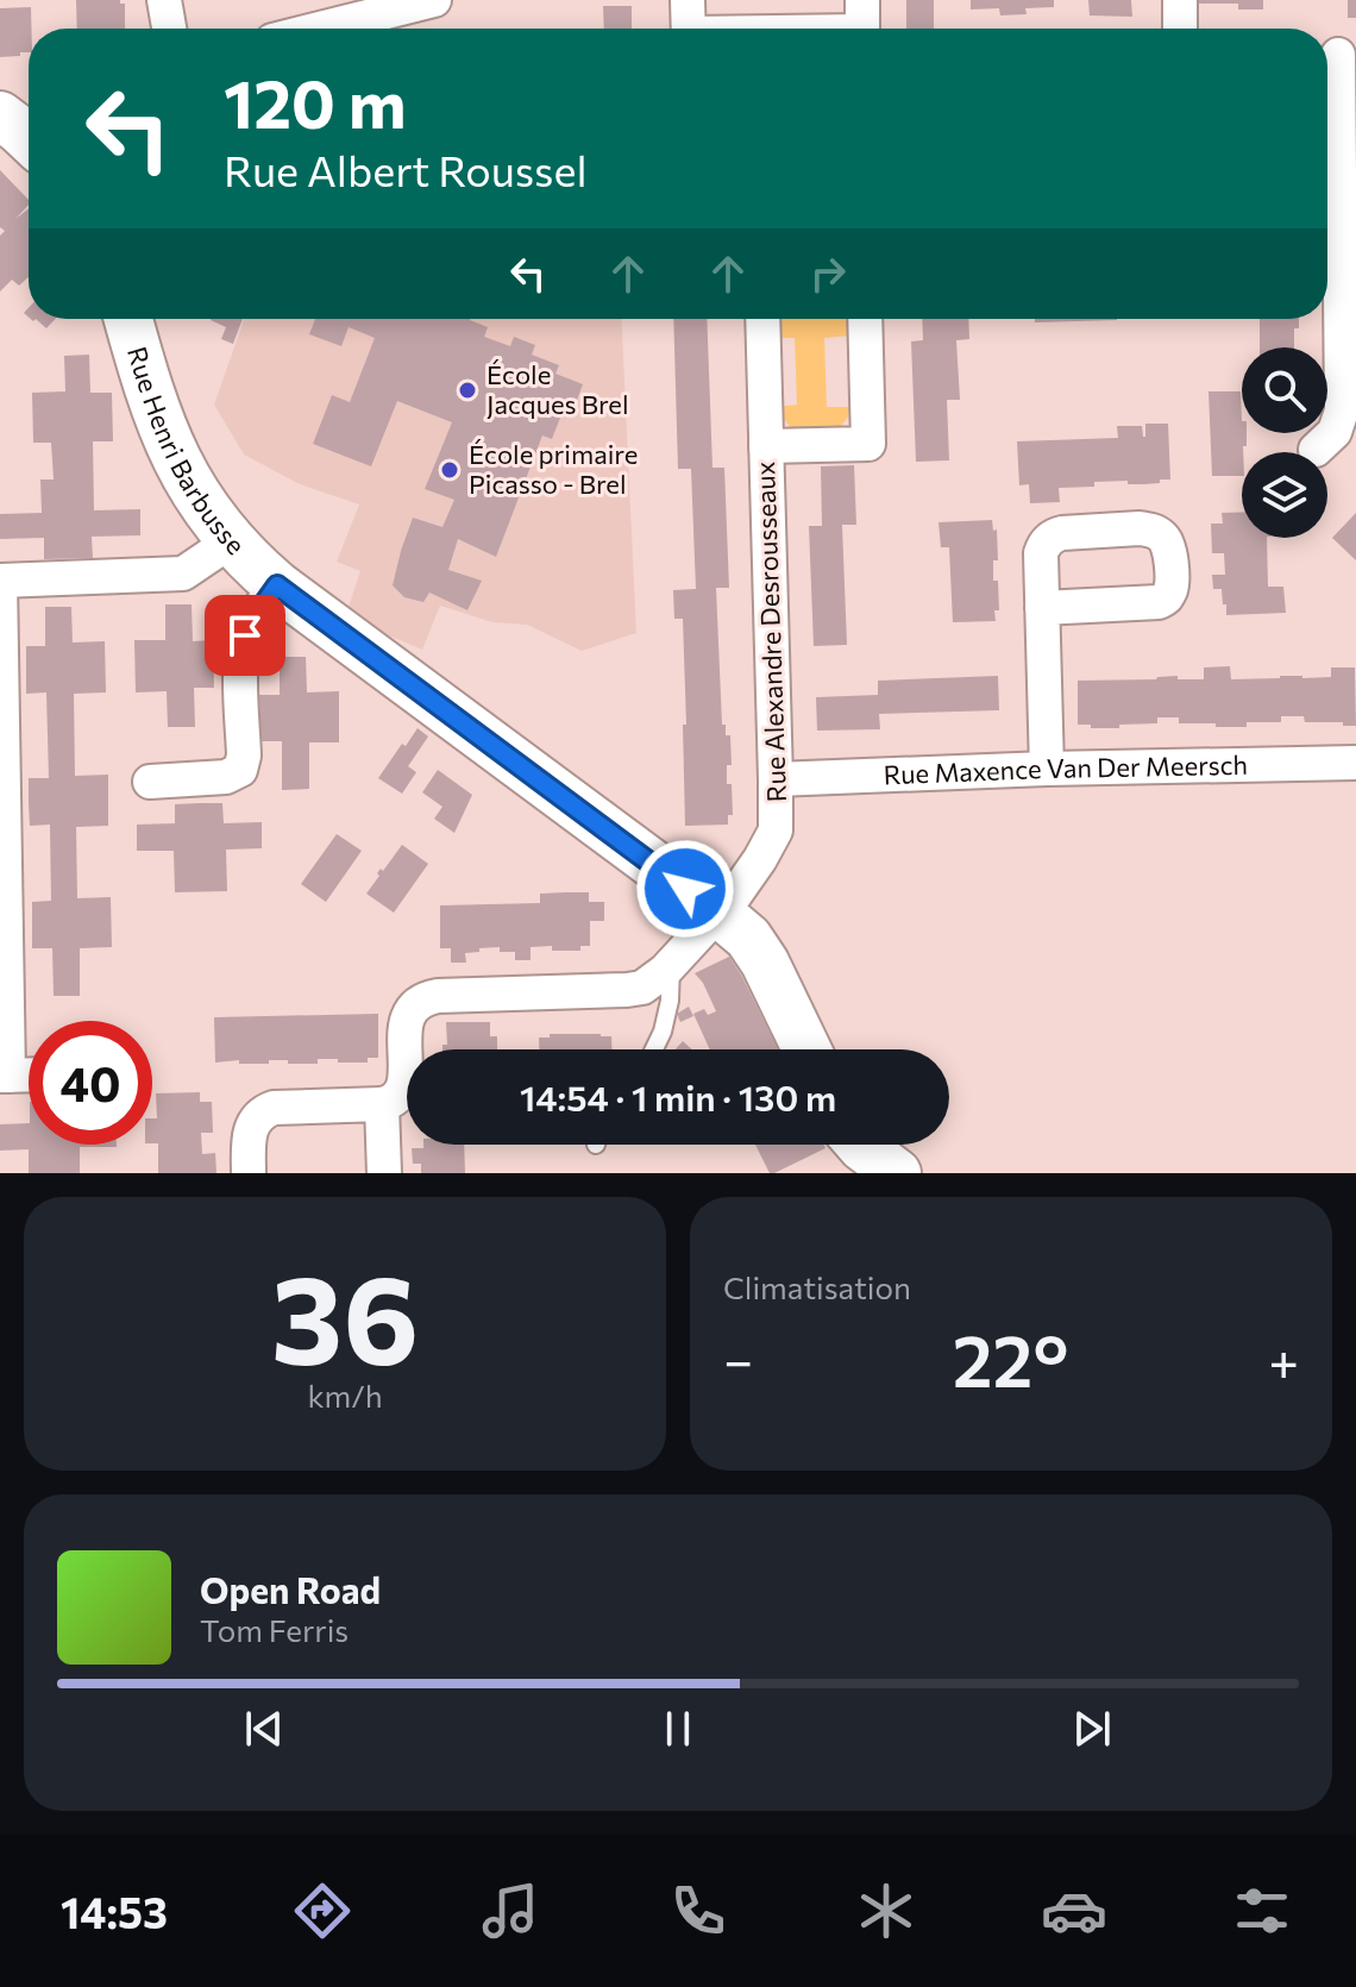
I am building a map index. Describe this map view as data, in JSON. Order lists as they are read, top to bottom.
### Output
{
  "streets": {
    "street": ["Rue Henri Barbusse", "Rue Alexandre Desrousseaux", "Rue Maxence Van Der Meersch"]
  },
  "crossings": [
    ["Rue Henri Barbusse", "Rue Alexandre Desrousseaux"],
    ["Rue Alexandre Desrousseaux", "Rue Maxence Van Der Meersch"]
  ],
  "places": ["École Jacques Brel", "École primaire Picasso - Brel"],
  "page": {
    "turn": ["120 m", "Rue Albert Roussel"],
    "limit": "40",
    "trip": "14:54 · 1 min · 130 m",
    "tile": [
      ["36", "km/h"],
      "Climatisation"
    ],
    "heat": ["−", "22°", "+"],
    "song": ["Open Road", "Tom Ferris"],
    "tabs": "14:53"
  }
}
